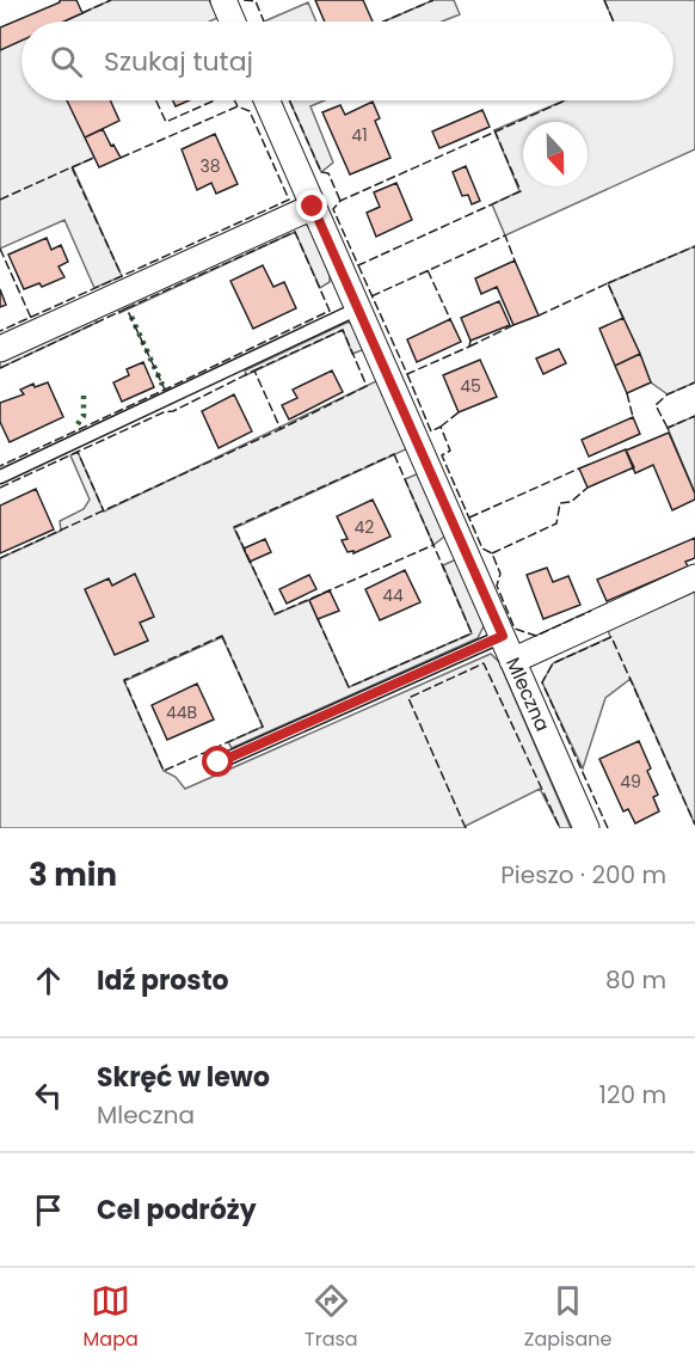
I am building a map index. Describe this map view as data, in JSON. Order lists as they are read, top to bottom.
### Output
{
  "streets": {
    "street": ["Mleczna"]
  },
  "house_numbers": [
    "41",
    "38",
    "45",
    "42",
    "44",
    "44B",
    "49"
  ],
  "north": "bottom",
  "page": {
    "search": "Szukaj tutaj",
    "heading": ["3 min", "Pieszo · 200 m"],
    "list": [
      ["Idź prosto", "80 m"],
      ["Skręć w lewo", "Mleczna", "120 m"],
      "Cel podróży"
    ],
    "nav": ["Mapa", "Trasa", "Zapisane"]
  }
}
